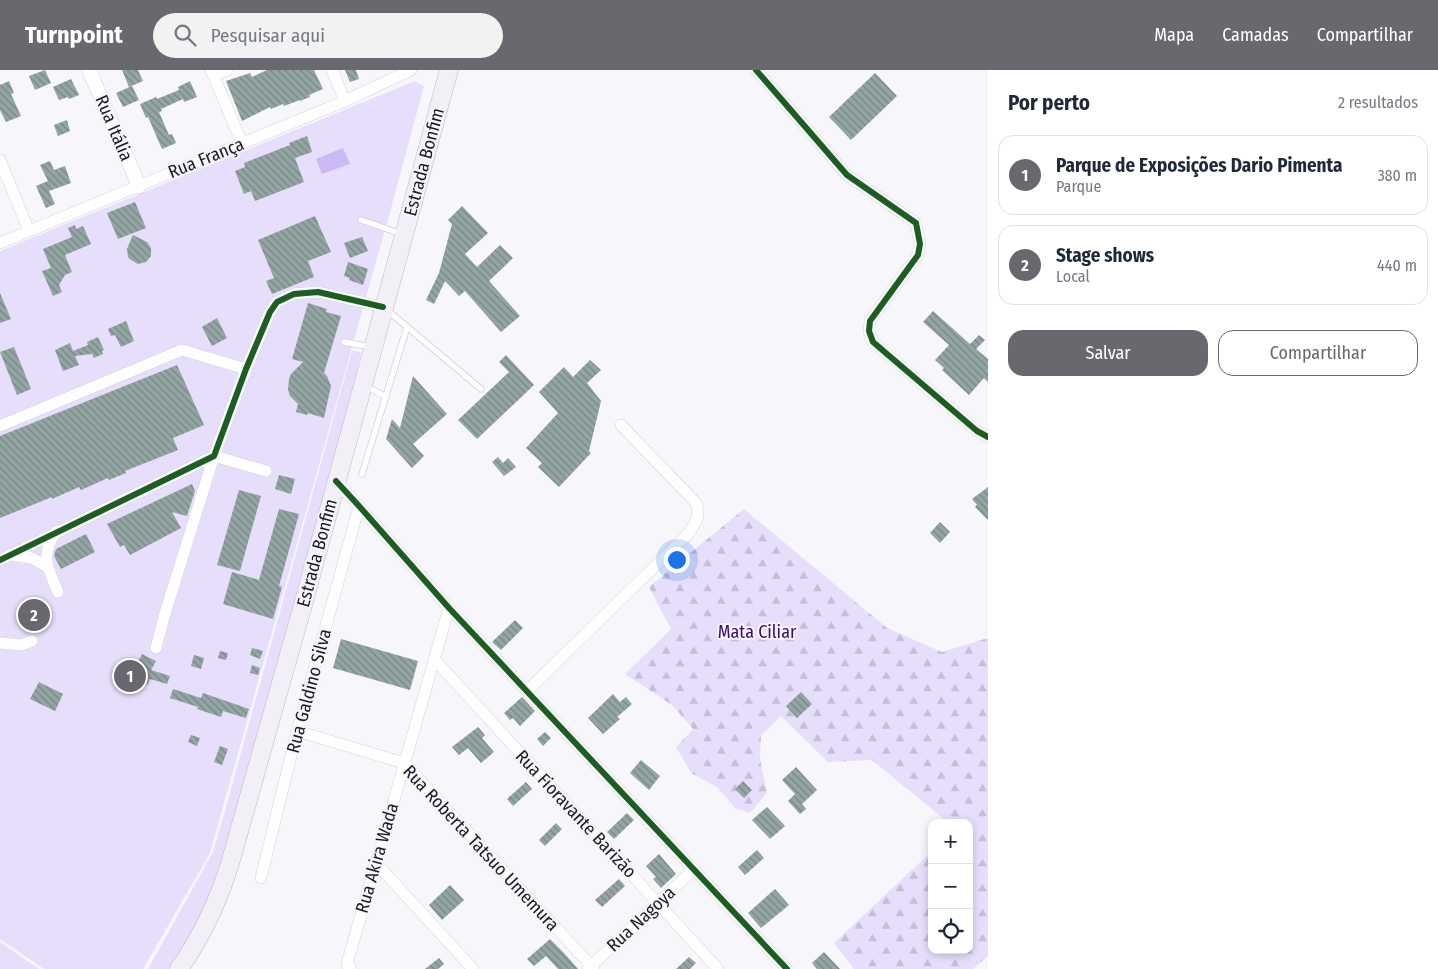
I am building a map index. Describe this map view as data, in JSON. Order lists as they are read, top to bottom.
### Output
{
  "streets": {
    "main road": ["Estrada Bonfim"],
    "street": [
      "Rua Itália",
      "Rua França",
      "Rua Galdino Silva",
      "Rua Fioravante Barizão",
      "Rua Roberta Tatsuo Umemura",
      "Rua Akira Wada",
      "Rua Nagoya"
    ]
  },
  "crossings": [
    ["Rua Itália", "Rua França"],
    ["Rua Galdino Silva", "Rua Roberta Tatsuo Umemura"],
    ["Rua Fioravante Barizão", "Rua Akira Wada"],
    ["Rua Fioravante Barizão", "Rua Nagoya"],
    ["Rua Roberta Tatsuo Umemura", "Rua Akira Wada"],
    ["Rua Roberta Tatsuo Umemura", "Rua Nagoya"]
  ],
  "parks": ["Mata Ciliar"],
  "page": {
    "header": "Turnpoint",
    "search": "Pesquisar aqui",
    "nav": ["Mapa", "Camadas", "Compartilhar"],
    "heading": ["Por perto", "2 resultados"],
    "list": [
      {
        "mark": "1",
        "name": "Parque de Exposições Dario Pimenta",
        "note": "Parque",
        "value": "380 m"
      },
      {
        "mark": "2",
        "name": "Stage shows",
        "note": "Local",
        "value": "440 m"
      }
    ],
    "buttons": ["Salvar", "Compartilhar"],
    "pins": ["2", "1"],
    "map_buttons": ["+", "−"]
  }
}
